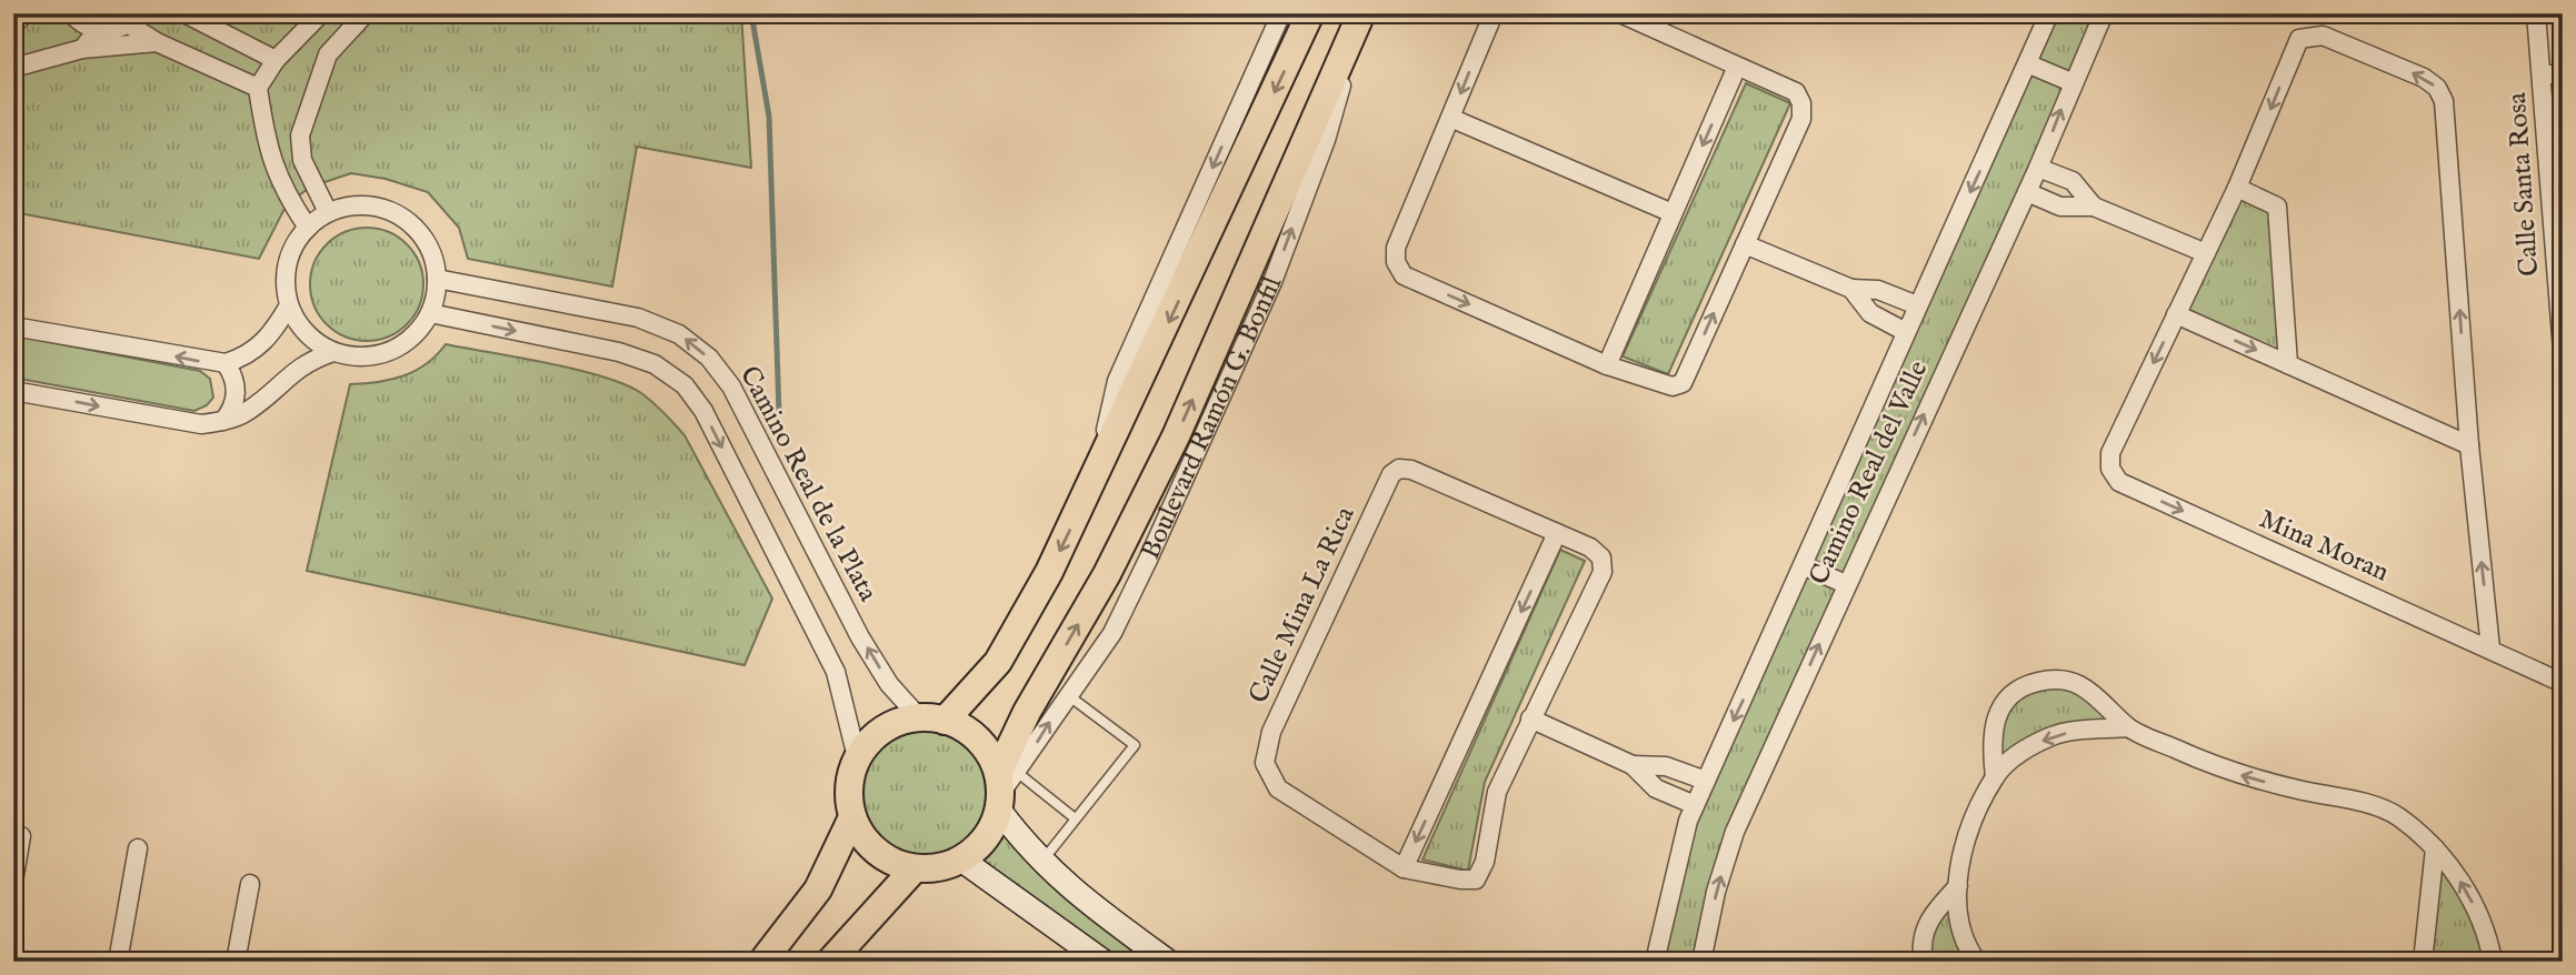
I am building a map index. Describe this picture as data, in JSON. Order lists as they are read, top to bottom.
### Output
{
  "streets": {
    "main road": ["Boulevard Ramón G. Bonfil"],
    "street": [
      "Calle Santa Rosa",
      "Camino Real del Valle",
      "Camino Real de la Plata",
      "Mina Moran",
      "Calle Mina La Rica"
    ]
  },
  "crossings": [
    ["Boulevard Ramón G. Bonfil", "Camino Real de la Plata"]
  ]
}
